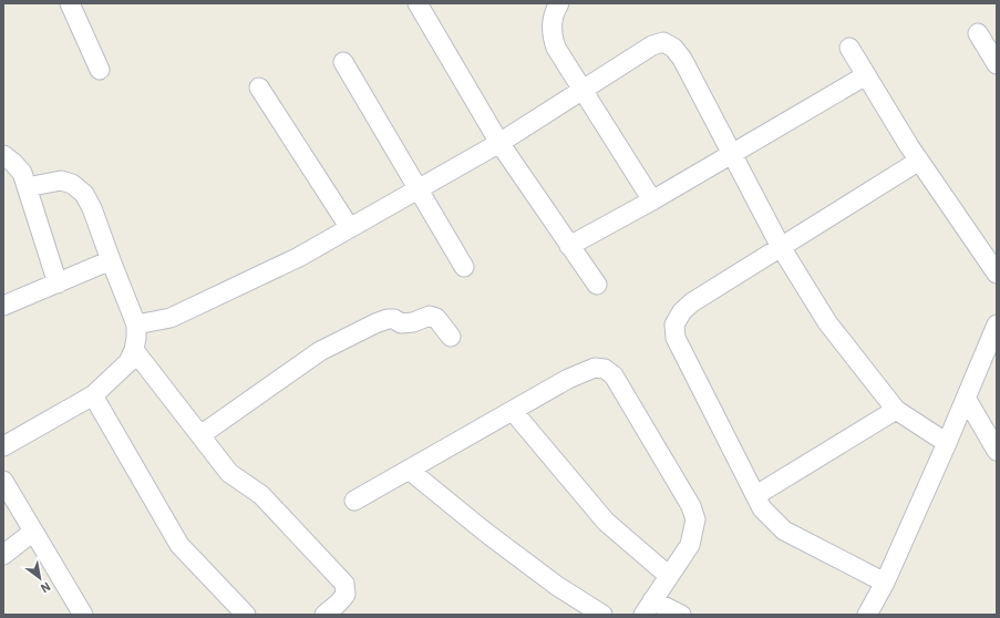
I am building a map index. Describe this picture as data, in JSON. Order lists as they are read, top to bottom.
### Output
{
  "north": "bottom right"
}
